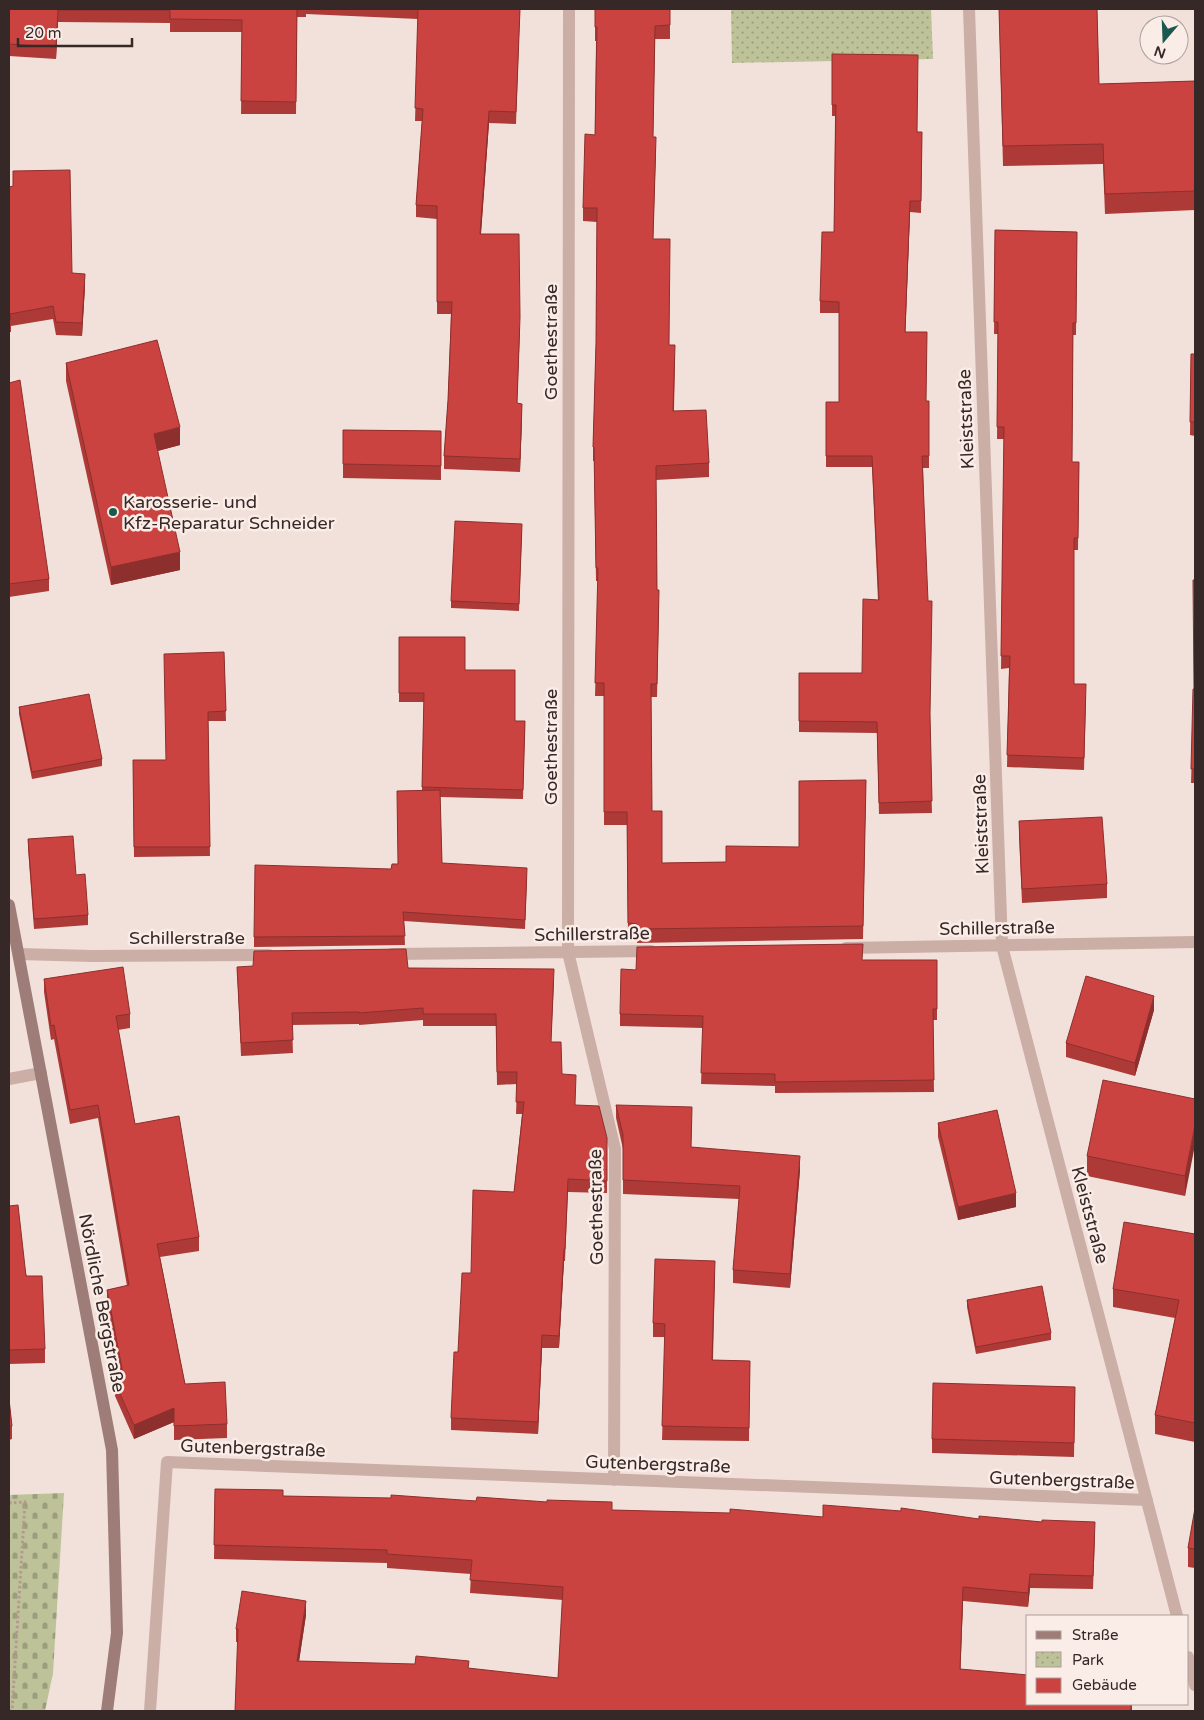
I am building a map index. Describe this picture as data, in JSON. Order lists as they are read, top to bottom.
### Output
{
  "streets": {
    "main road": ["Nördliche Bergstraße"],
    "street": [
      "Goethestraße",
      "Kleiststraße",
      "Schillerstraße",
      "Gutenbergstraße"
    ]
  },
  "crossings": [
    ["Goethestraße", "Schillerstraße"],
    ["Goethestraße", "Gutenbergstraße"],
    ["Kleiststraße", "Schillerstraße"],
    ["Kleiststraße", "Gutenbergstraße"],
    ["Schillerstraße", "Nördliche Bergstraße"]
  ],
  "places": ["Karosserie- und Kfz-Reparatur Schneider"],
  "legend": ["Straße", "Park", "Gebäude"],
  "scale_bar": "20 m",
  "north": "bottom"
}
